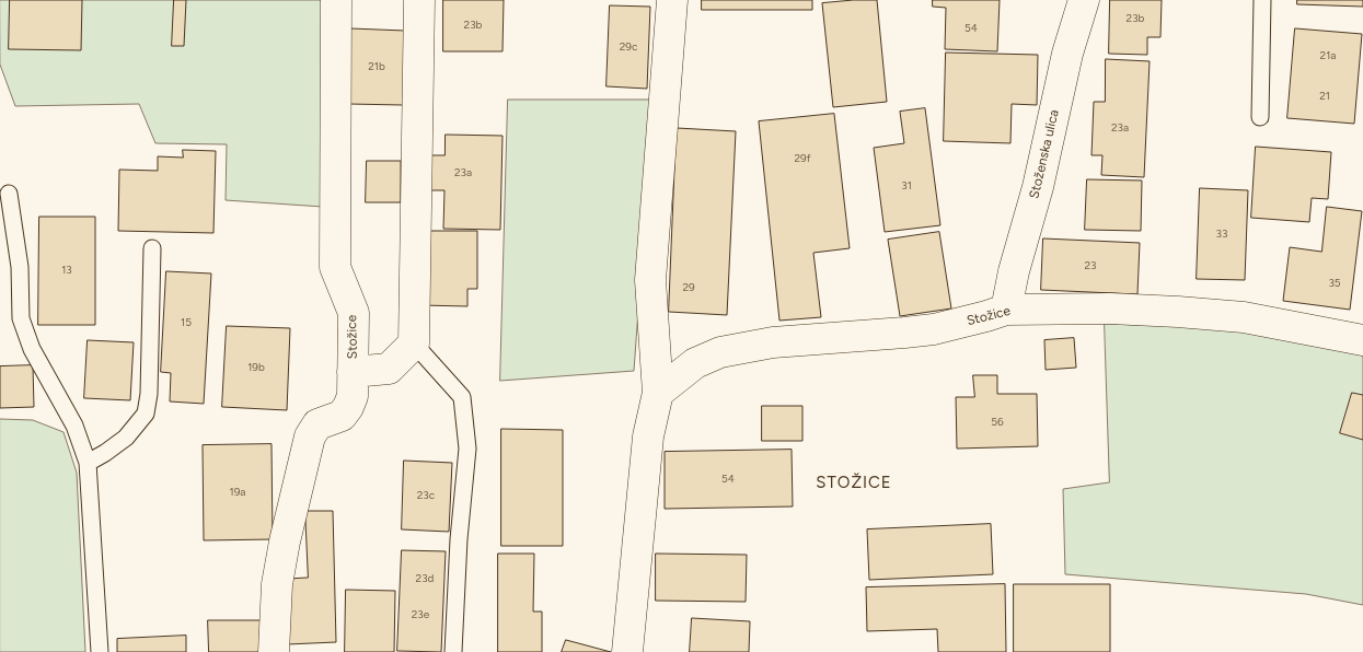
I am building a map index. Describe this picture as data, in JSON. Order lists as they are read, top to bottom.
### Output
{
  "streets": {
    "street": ["Stoženska ulica", "Stožice"]
  },
  "crossings": [
    ["Stoženska ulica", "Stožice"]
  ],
  "districts": ["STOŽICE"],
  "house_numbers": [
    "23b",
    "23b",
    "54",
    "29c",
    "21a",
    "21b",
    "21",
    "23a",
    "29f",
    "23a",
    "31",
    "33",
    "23",
    "13",
    "35",
    "29",
    "15",
    "19b",
    "56",
    "54",
    "19a",
    "23c",
    "23d",
    "23e"
  ]
}
